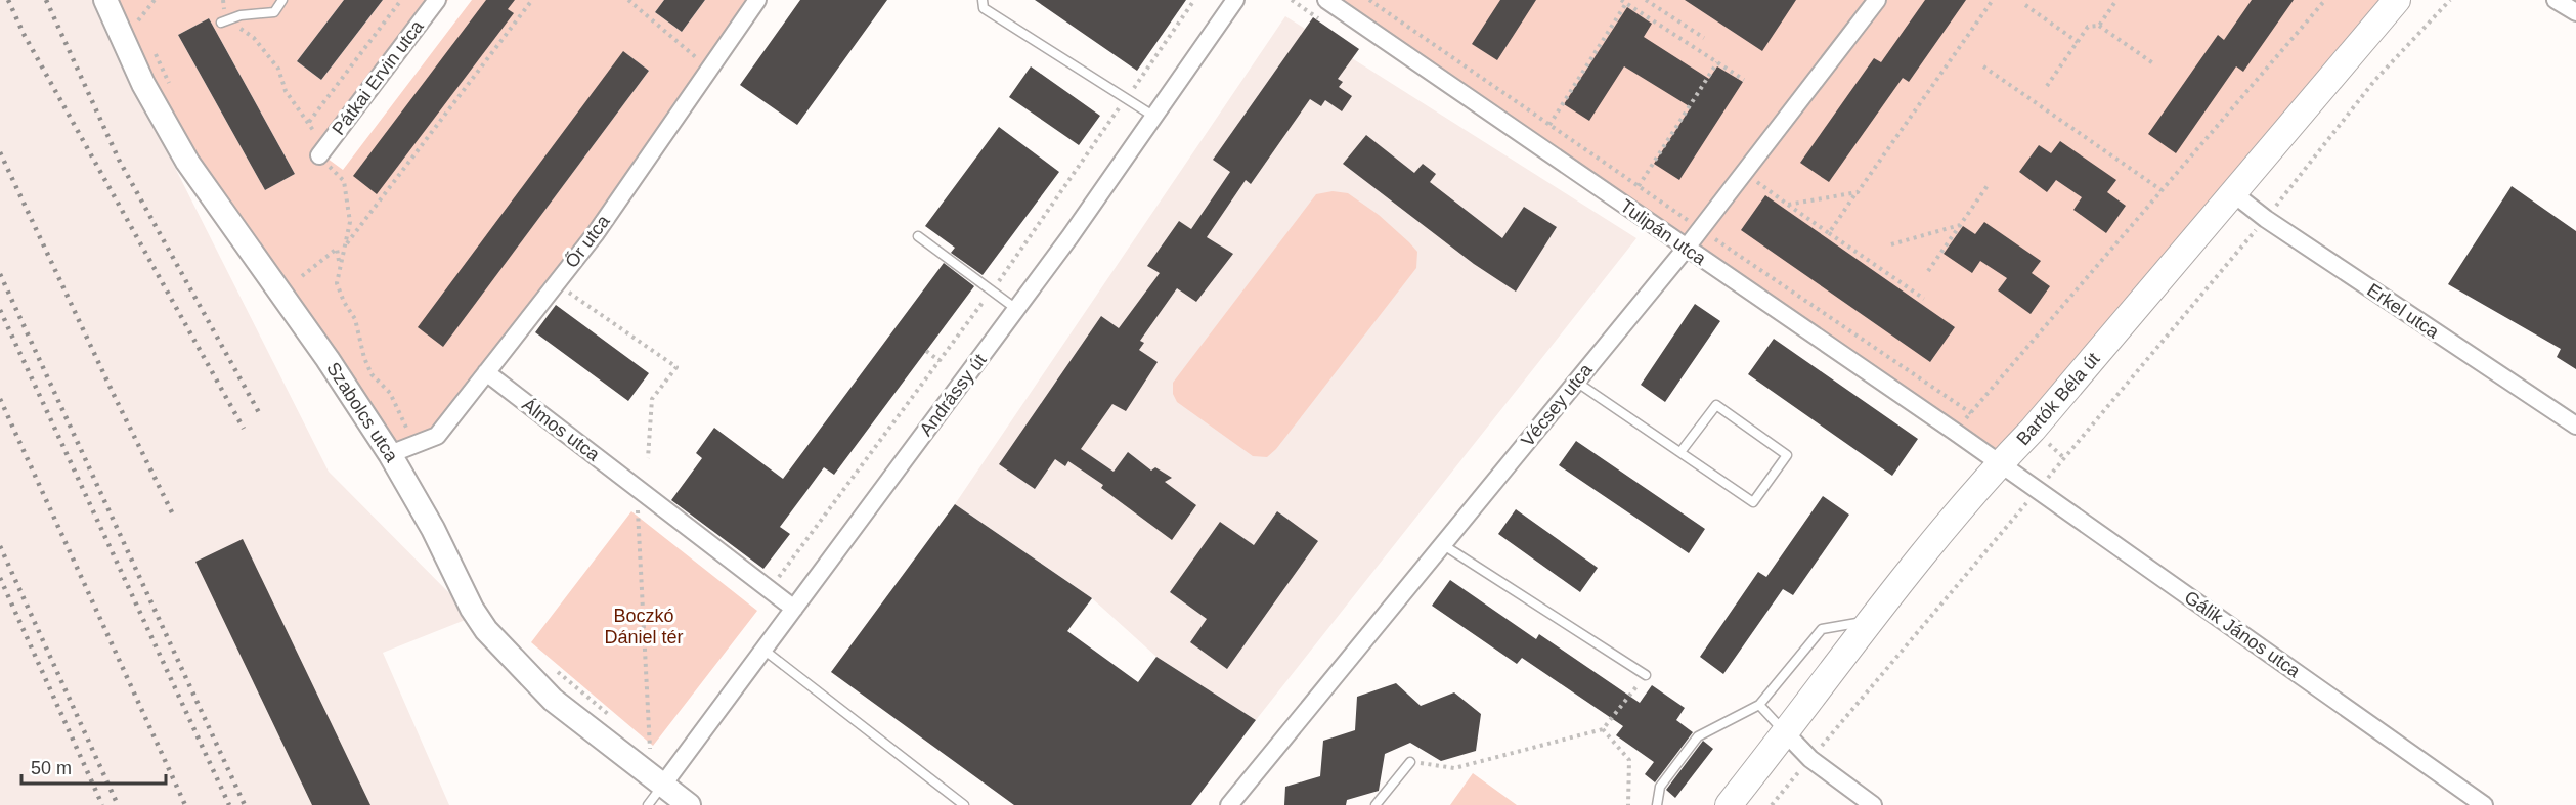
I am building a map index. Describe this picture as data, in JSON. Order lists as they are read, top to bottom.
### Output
{
  "streets": {
    "main road": ["Bartók Béla út"],
    "street": [
      "Pátkai Ervin utca",
      "Tulipán utca",
      "Őr utca",
      "Erkel utca",
      "Andrássy út",
      "Vécsey utca",
      "Szabolcs utca",
      "Álmos utca",
      "Gálik János utca"
    ]
  },
  "crossings": [
    ["Tulipán utca", "Bartók Béla út"],
    ["Tulipán utca", "Vécsey utca"],
    ["Tulipán utca", "Gálik János utca"],
    ["Őr utca", "Szabolcs utca"],
    ["Őr utca", "Álmos utca"],
    ["Erkel utca", "Bartók Béla út"],
    ["Andrássy út", "Szabolcs utca"],
    ["Andrássy út", "Álmos utca"],
    ["Bartók Béla út", "Gálik János utca"]
  ],
  "parks": ["Boczkó Dániel tér"],
  "scale_bar": "50 m"
}
